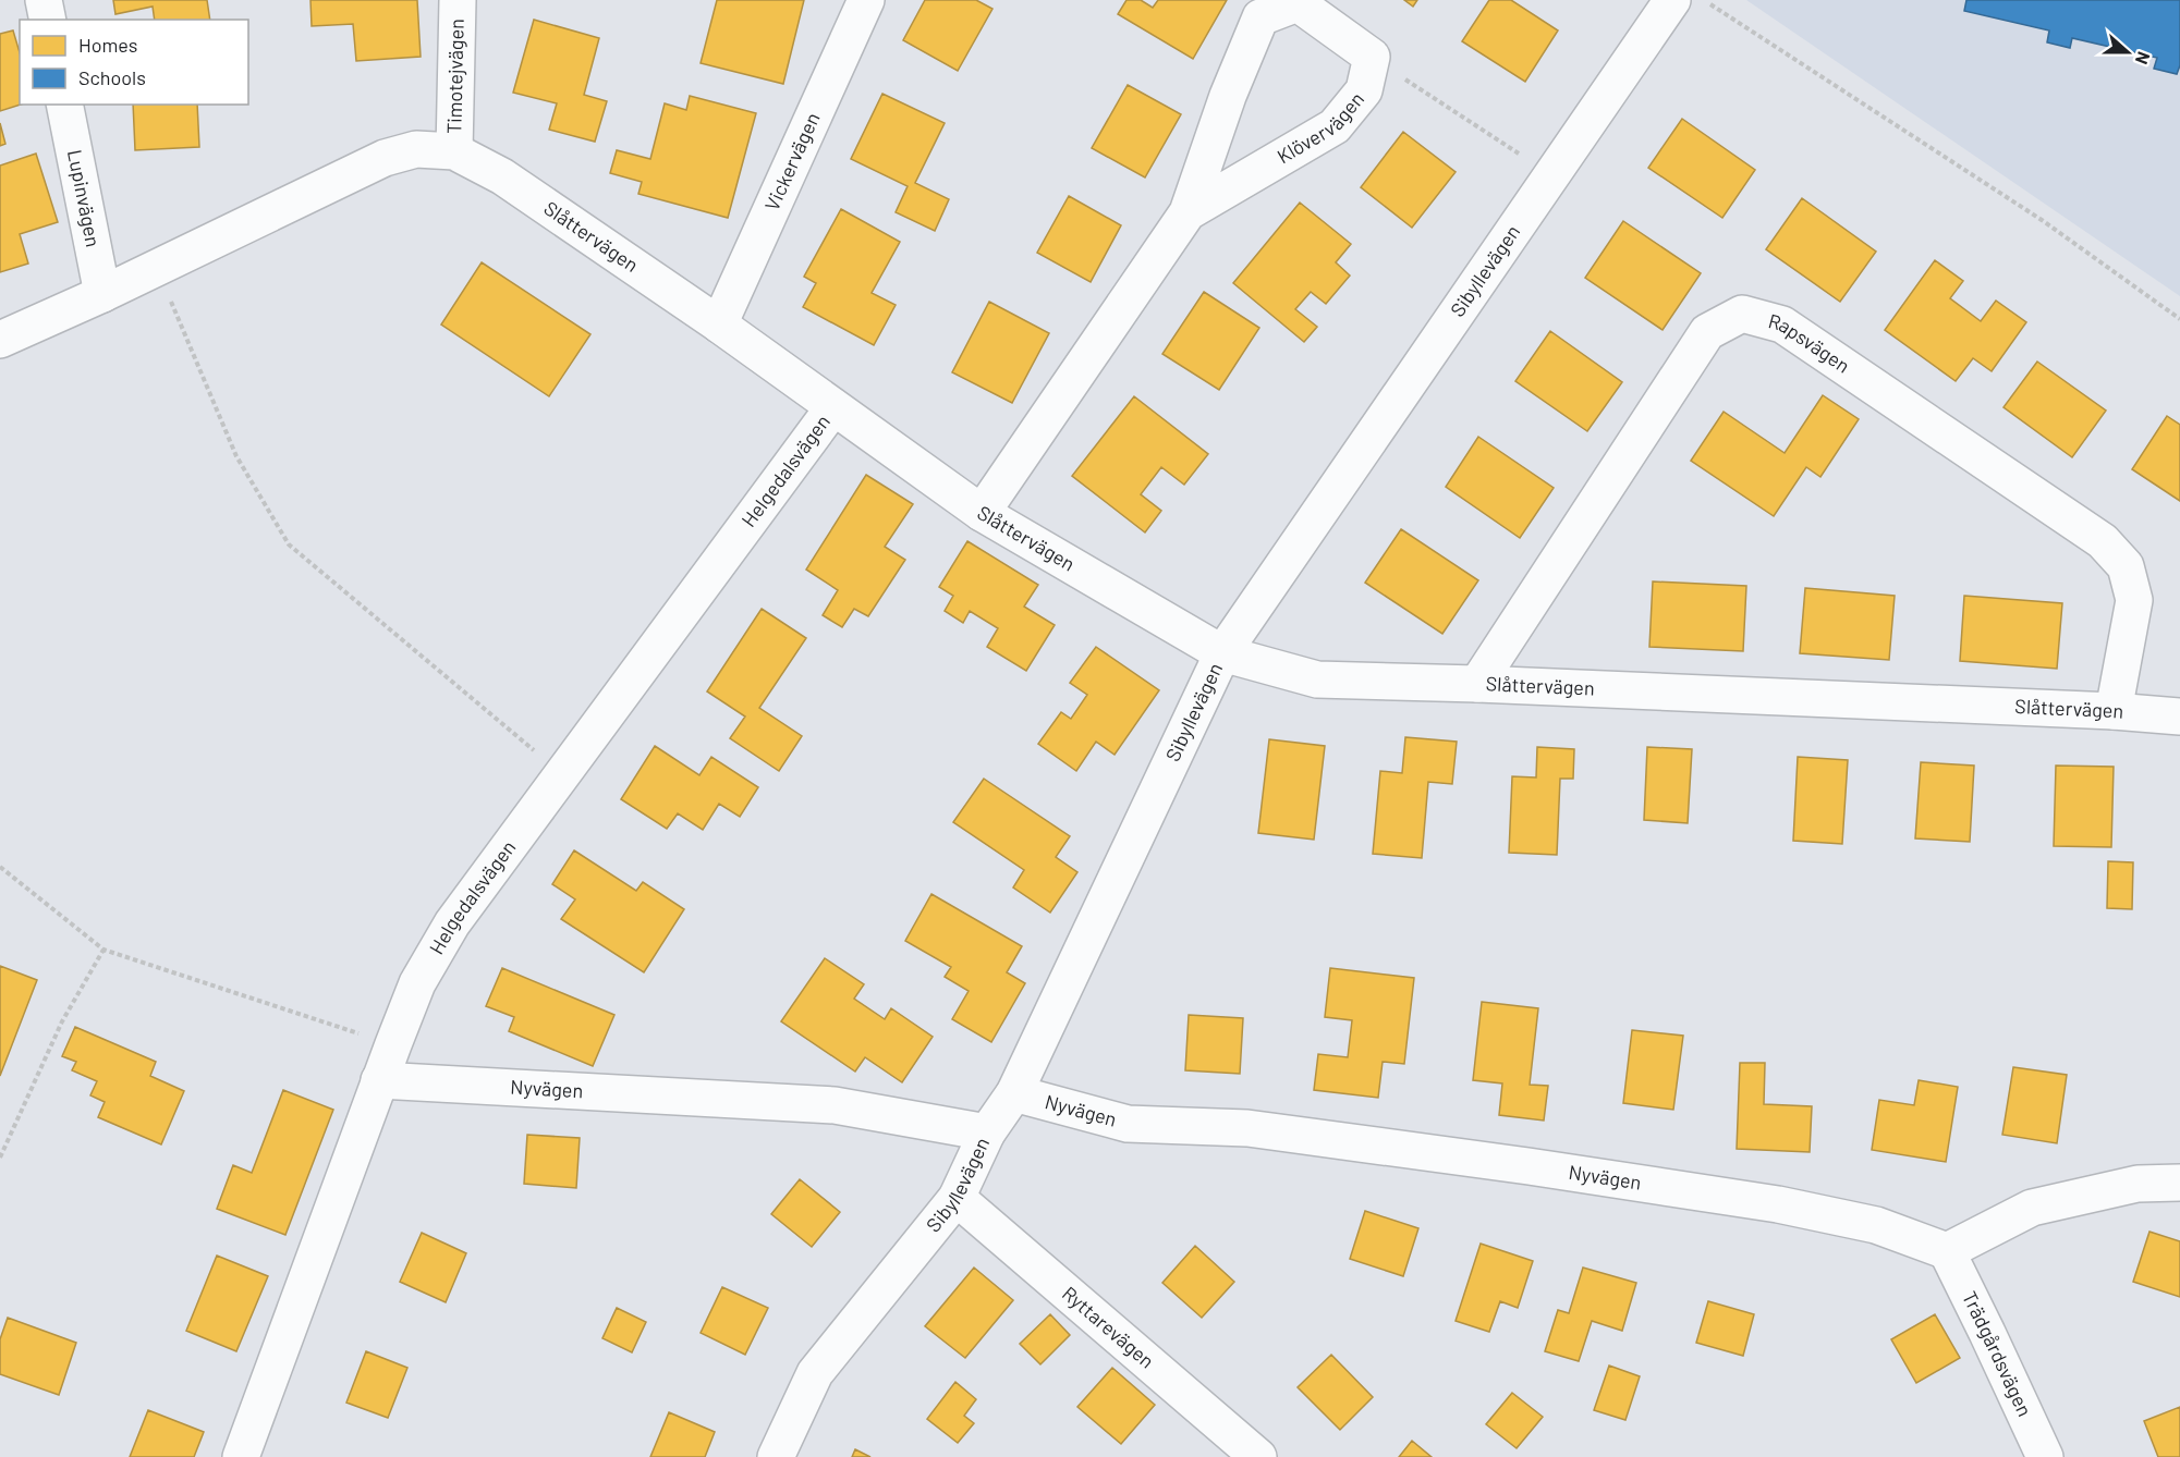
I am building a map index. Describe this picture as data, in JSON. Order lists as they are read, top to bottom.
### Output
{
  "streets": {
    "street": [
      "Timotejvägen",
      "Klövervägen",
      "Vickervägen",
      "Lupinvägen",
      "Slåttervägen",
      "Sibyllevägen",
      "Rapsvägen",
      "Helgedalsvägen",
      "Nyvägen",
      "Ryttarevägen",
      "Trädgårdsvägen"
    ]
  },
  "crossings": [
    ["Timotejvägen", "Slåttervägen"],
    ["Klövervägen", "Slåttervägen"],
    ["Vickervägen", "Slåttervägen"],
    ["Lupinvägen", "Slåttervägen"],
    ["Slåttervägen", "Sibyllevägen"],
    ["Slåttervägen", "Rapsvägen"],
    ["Slåttervägen", "Helgedalsvägen"],
    ["Sibyllevägen", "Nyvägen"],
    ["Sibyllevägen", "Ryttarevägen"],
    ["Helgedalsvägen", "Nyvägen"],
    ["Nyvägen", "Trädgårdsvägen"]
  ],
  "legend": ["Homes", "Schools"],
  "north": "right"
}
